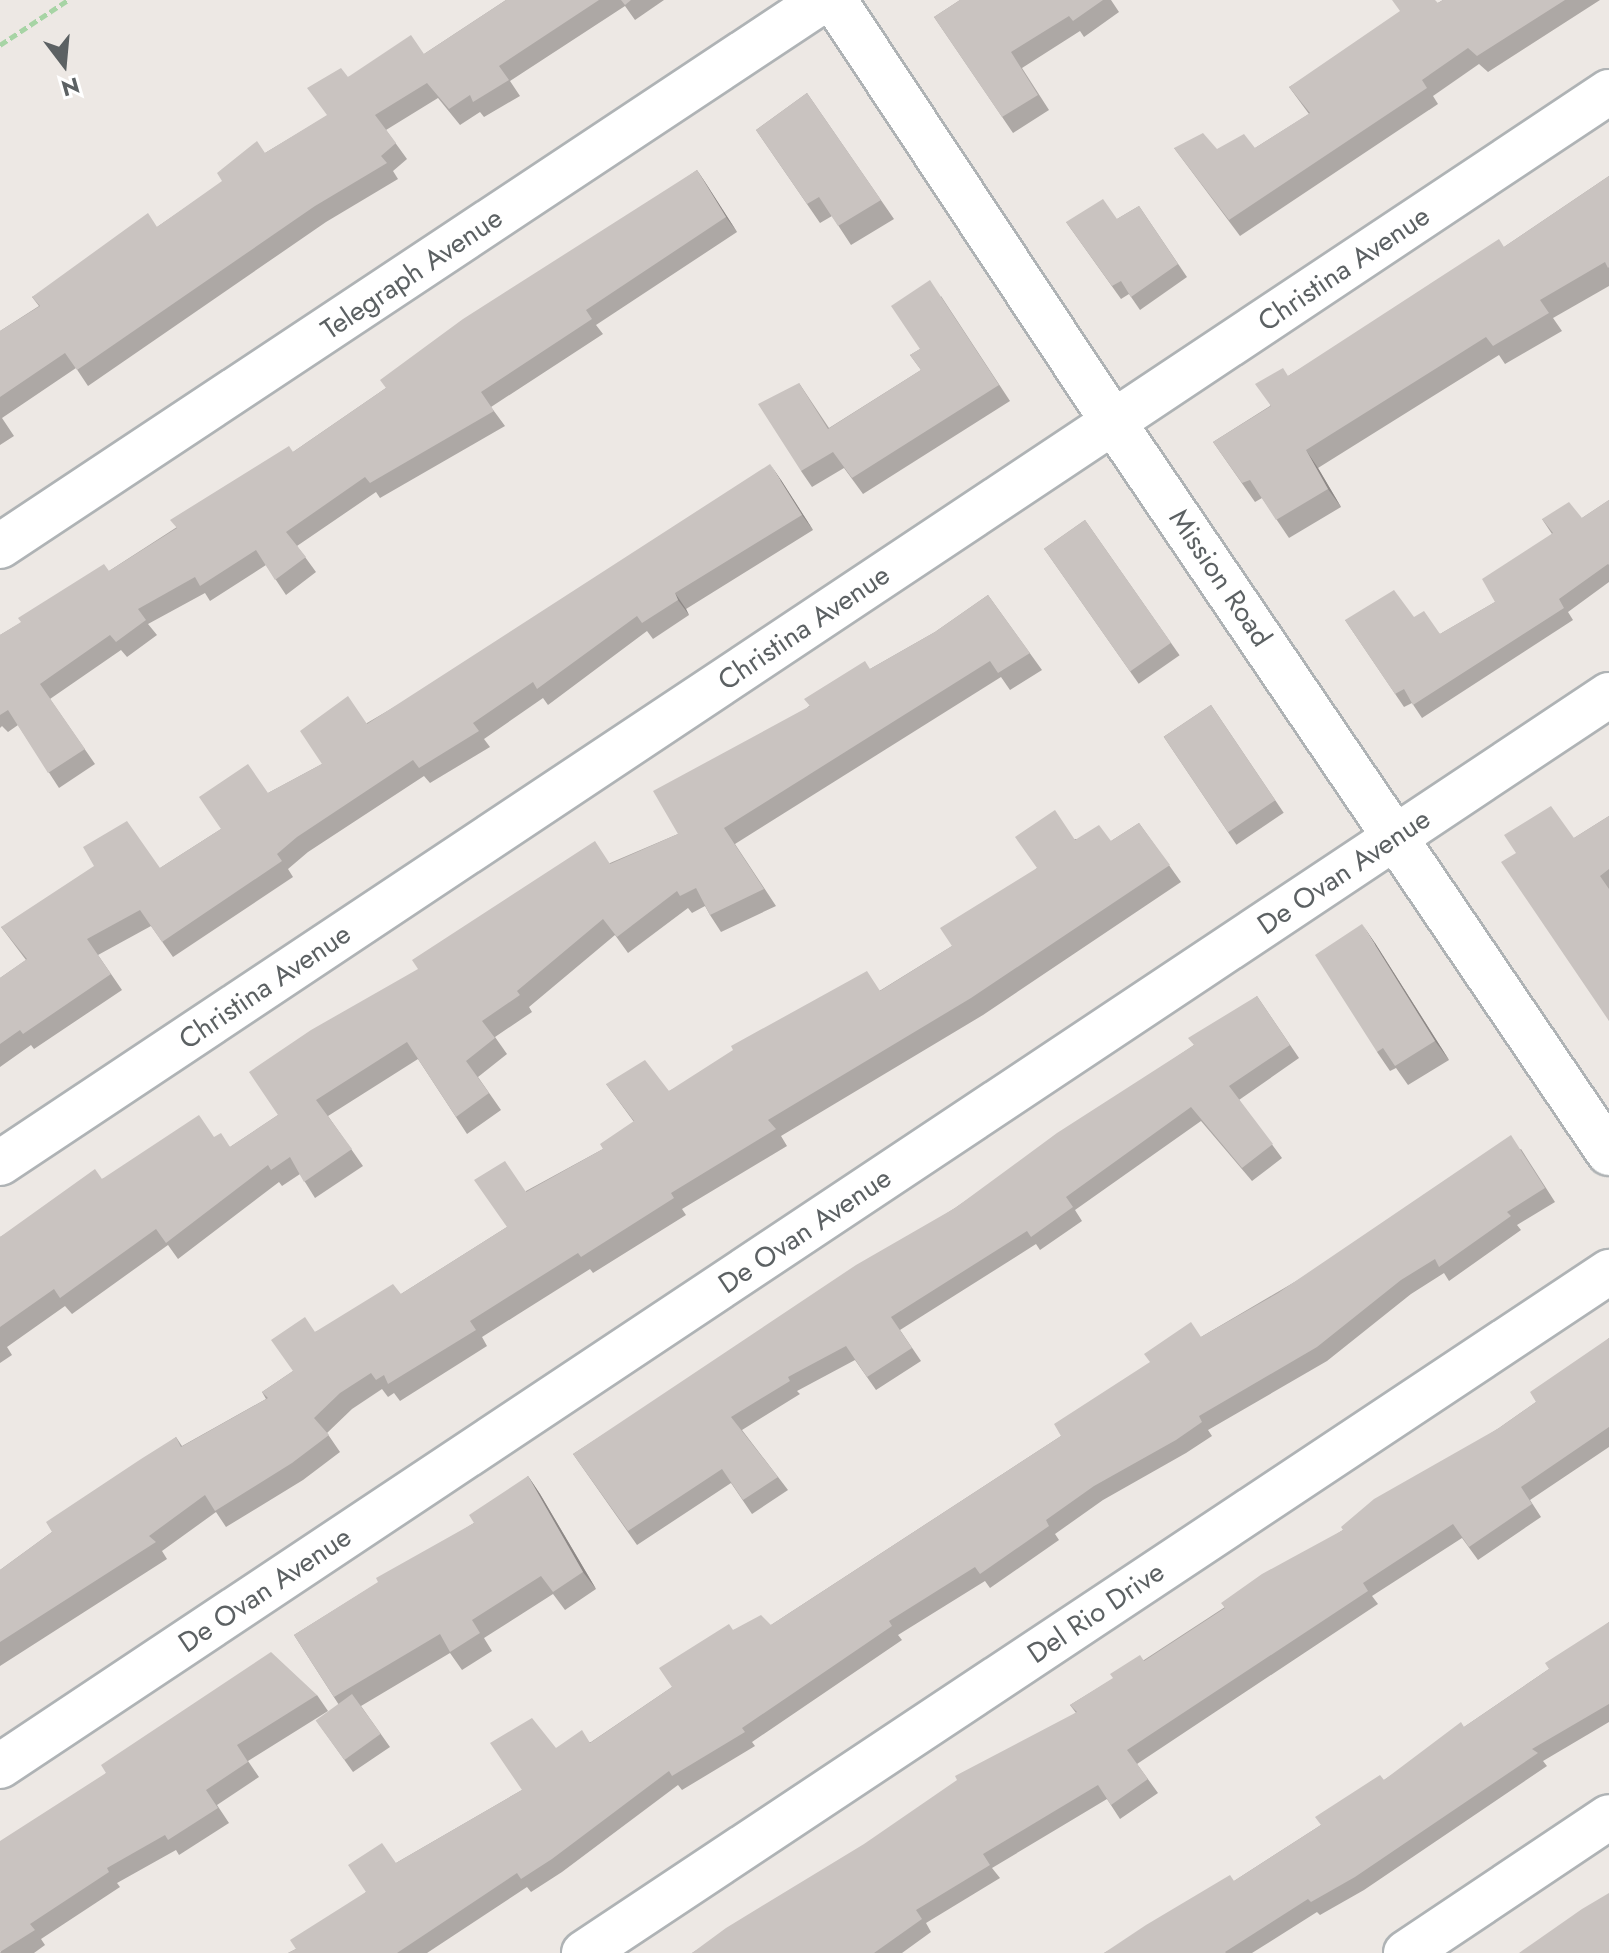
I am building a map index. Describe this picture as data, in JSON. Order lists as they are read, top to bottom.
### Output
{
  "streets": {
    "street": [
      "Christina Avenue",
      "Telegraph Avenue",
      "Mission Road",
      "De Ovan Avenue",
      "Del Rio Drive"
    ]
  },
  "crossings": [
    ["Christina Avenue", "Mission Road"],
    ["Mission Road", "De Ovan Avenue"]
  ],
  "north": "bottom"
}
